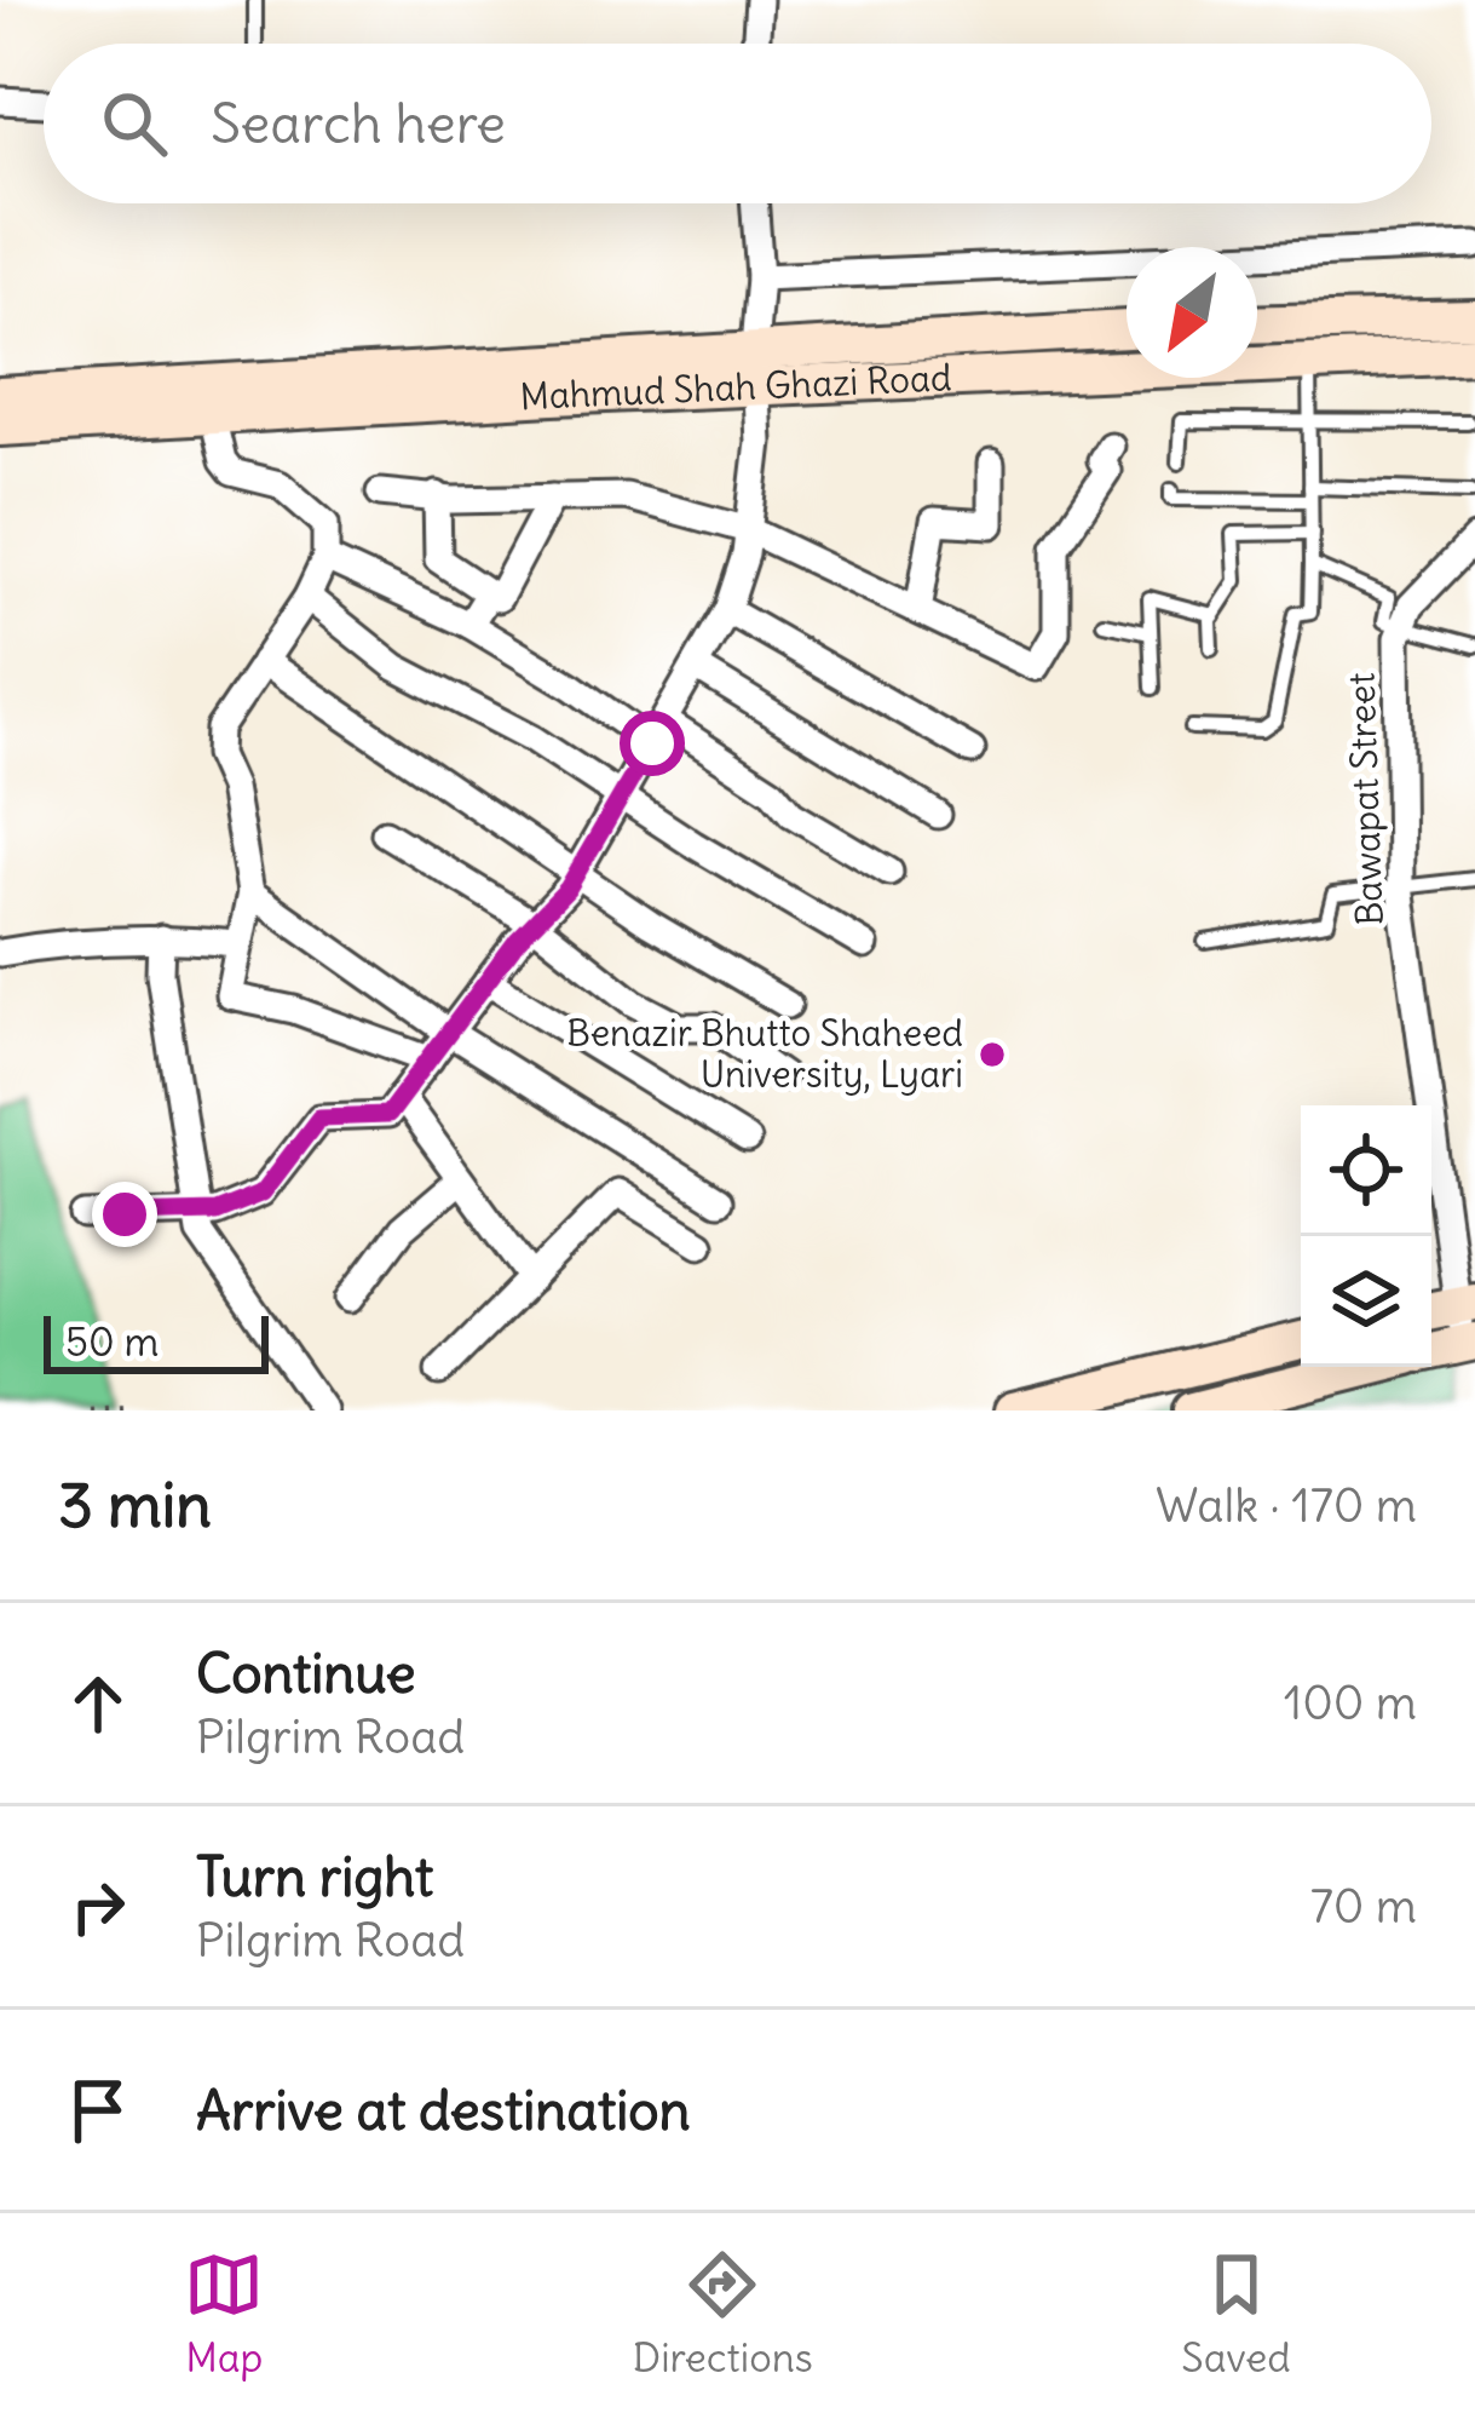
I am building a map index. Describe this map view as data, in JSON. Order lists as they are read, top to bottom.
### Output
{
  "streets": {
    "street": ["Mahmud Shah Ghazi Road", "Bawapat Street"]
  },
  "places": ["Benazir Bhutto Shaheed University, Lyari"],
  "scale_bar": "50 m",
  "north": "bottom left",
  "page": {
    "search": "Search here",
    "scale": "50 m",
    "heading": ["3 min", "Walk · 170 m"],
    "list": [
      ["Continue", "Pilgrim Road", "100 m"],
      ["Turn right", "Pilgrim Road", "70 m"],
      "Arrive at destination"
    ],
    "nav": ["Map", "Directions", "Saved"]
  }
}
